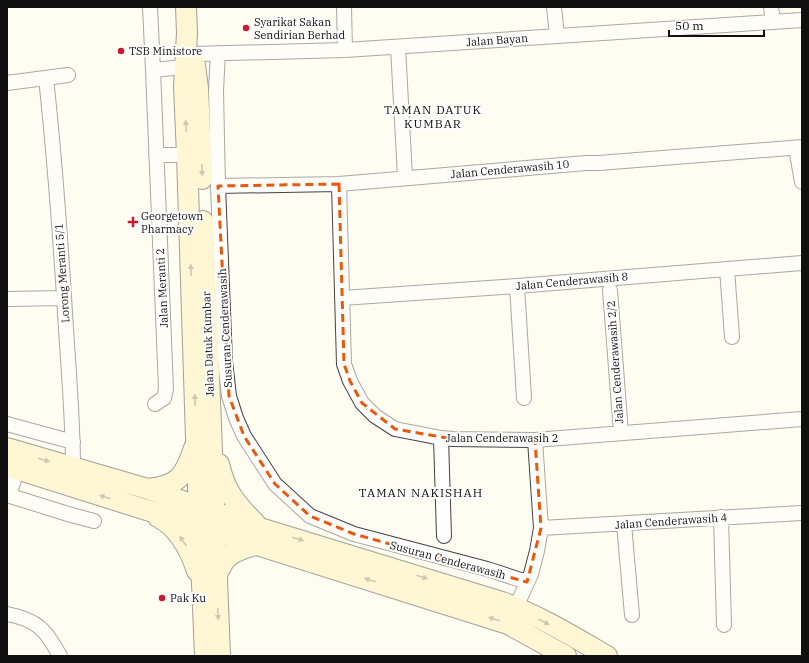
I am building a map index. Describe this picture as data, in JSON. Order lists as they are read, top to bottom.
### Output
{
  "streets": {
    "main road": ["Jalan Datuk Kumbar"],
    "street": [
      "Jalan Bayan",
      "Jalan Cenderawasih 10",
      "Lorong Meranti 5/1",
      "Jalan Cenderawasih 8",
      "Jalan Meranti 2",
      "Susuran Cenderawasih",
      "Jalan Cenderawasih 2/2",
      "Jalan Cenderawasih 2",
      "Jalan Cenderawasih 4"
    ]
  },
  "crossings": [
    ["Jalan Bayan", "Jalan Meranti 2"],
    ["Jalan Bayan", "Susuran Cenderawasih"],
    ["Jalan Bayan", "Jalan Datuk Kumbar"],
    ["Jalan Cenderawasih 10", "Susuran Cenderawasih"],
    ["Jalan Cenderawasih 10", "Jalan Cenderawasih 2"],
    ["Jalan Cenderawasih 8", "Jalan Cenderawasih 2"],
    ["Jalan Cenderawasih 2/2", "Jalan Cenderawasih 2"]
  ],
  "districts": ["TAMAN DATUK KUMBAR", "TAMAN NAKISHAH"],
  "places": {
    "other": ["Syarikat Sakan Sendirian Berhad", "TSB Ministore", "Pak Ku"],
    "health": ["Georgetown Pharmacy"]
  },
  "scale_bar": "50 m"
}
